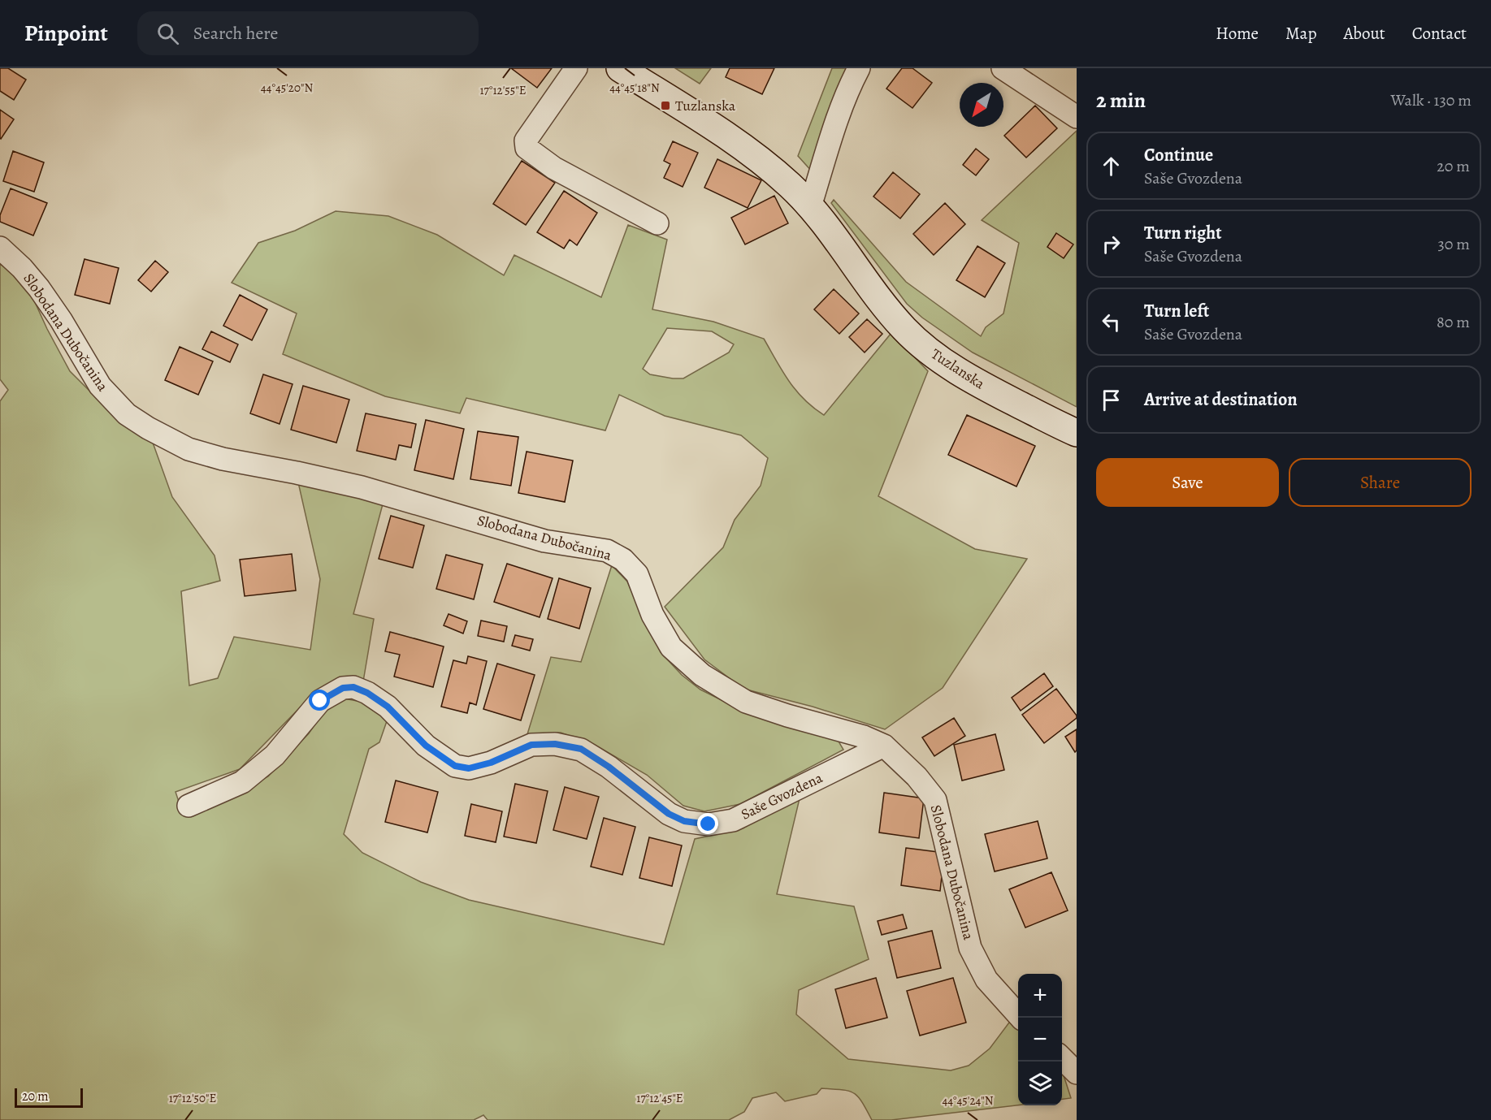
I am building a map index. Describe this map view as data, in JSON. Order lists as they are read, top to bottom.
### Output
{
  "streets": {
    "street": ["Slobodana Dubočanina", "Tuzlanska", "Saše Gvozdena"]
  },
  "crossings": [
    ["Slobodana Dubočanina", "Saše Gvozdena"]
  ],
  "places": {
    "transit": ["Tuzlanska"]
  },
  "scale_bar": "20 m",
  "north": "bottom left",
  "page": {
    "header": "Pinpoint",
    "search": "Search here",
    "nav": [
      "Home",
      "Map",
      "About",
      "Contact"
    ],
    "heading": ["2 min", "Walk · 130 m"],
    "list": [
      ["Continue", "Saše Gvozdena", "20 m"],
      ["Turn right", "Saše Gvozdena", "30 m"],
      ["Turn left", "Saše Gvozdena", "80 m"],
      "Arrive at destination"
    ],
    "buttons": ["Save", "Share"],
    "map_buttons": ["+", "−"],
    "scale": "20 m"
  },
  "coordinates": [
    "44°45'20\"N",
    "44°45'18\"N",
    "17°12'55\"E",
    "17°12'50\"E",
    "17°12'45\"E",
    "44°45'24\"N"
  ]
}
